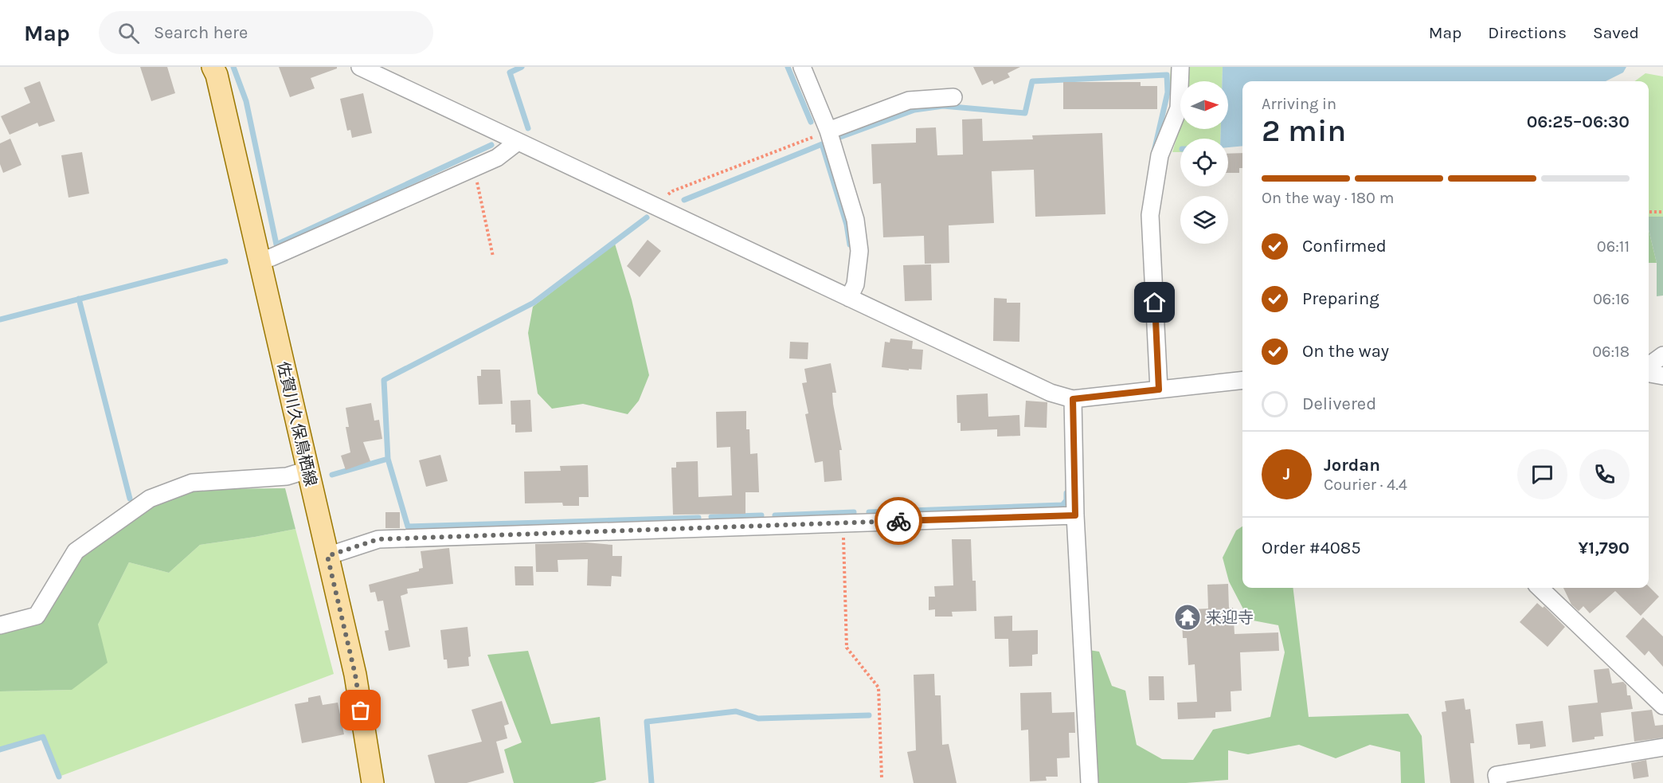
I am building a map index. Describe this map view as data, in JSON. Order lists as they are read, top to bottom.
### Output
{
  "streets": {
    "main road": ["佐賀川久保鳥栖線"]
  },
  "places": {
    "temple": ["来迎寺"]
  },
  "north": "right",
  "page": {
    "header": "Map",
    "search": "Search here",
    "nav": ["Map", "Directions", "Saved"],
    "heading": ["2 min", "Arriving in", "06:25–06:30"],
    "panel": [
      "Jordan",
      "Courier · 4.4",
      "Order #4085",
      "¥1,790"
    ],
    "bar": "On the way · 180 m",
    "list": [
      ["Confirmed", "06:11"],
      ["Preparing", "06:16"],
      ["On the way", "06:18"],
      "Delivered"
    ],
    "round": "J"
  }
}
